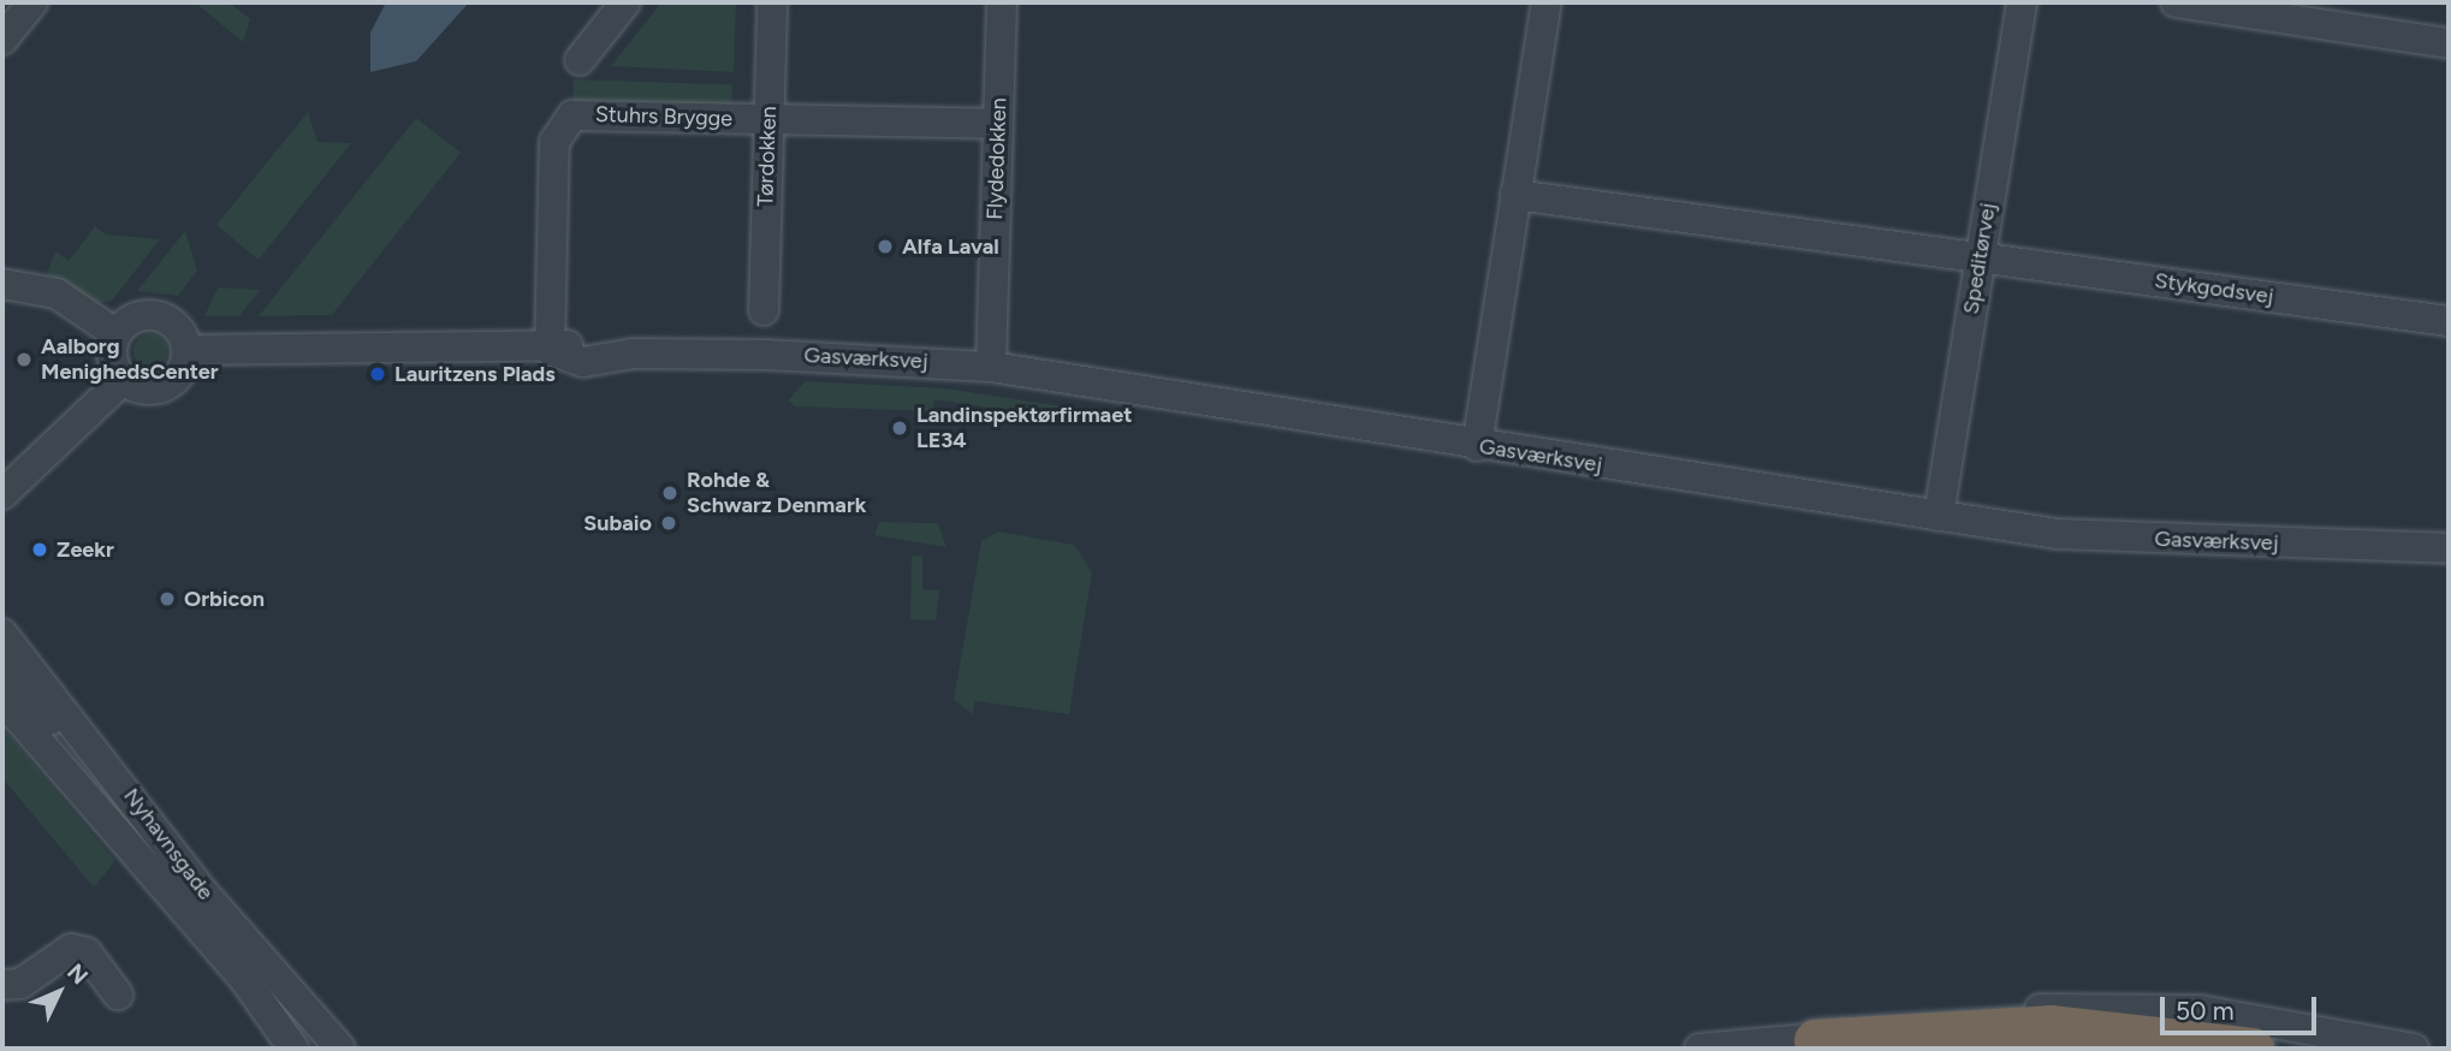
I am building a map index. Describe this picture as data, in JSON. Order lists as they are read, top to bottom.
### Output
{
  "streets": {
    "street": [
      "Stuhrs Brygge",
      "Tørdokken",
      "Flydedokken",
      "Speditørvej",
      "Stykgodsvej",
      "Gasværksvej",
      "Nyhavnsgade"
    ]
  },
  "crossings": [
    ["Stuhrs Brygge", "Tørdokken"],
    ["Stuhrs Brygge", "Flydedokken"],
    ["Stuhrs Brygge", "Gasværksvej"],
    ["Flydedokken", "Gasværksvej"],
    ["Speditørvej", "Stykgodsvej"],
    ["Speditørvej", "Gasværksvej"]
  ],
  "places": [
    "Alfa Laval",
    "Aalborg MenighedsCenter",
    "Lauritzens Plads",
    "Landinspektørfirmaet LE34",
    "Rohde & Schwarz Denmark",
    "Subaio",
    "Zeekr",
    "Orbicon"
  ],
  "scale_bar": "50 m",
  "north": "top right"
}
